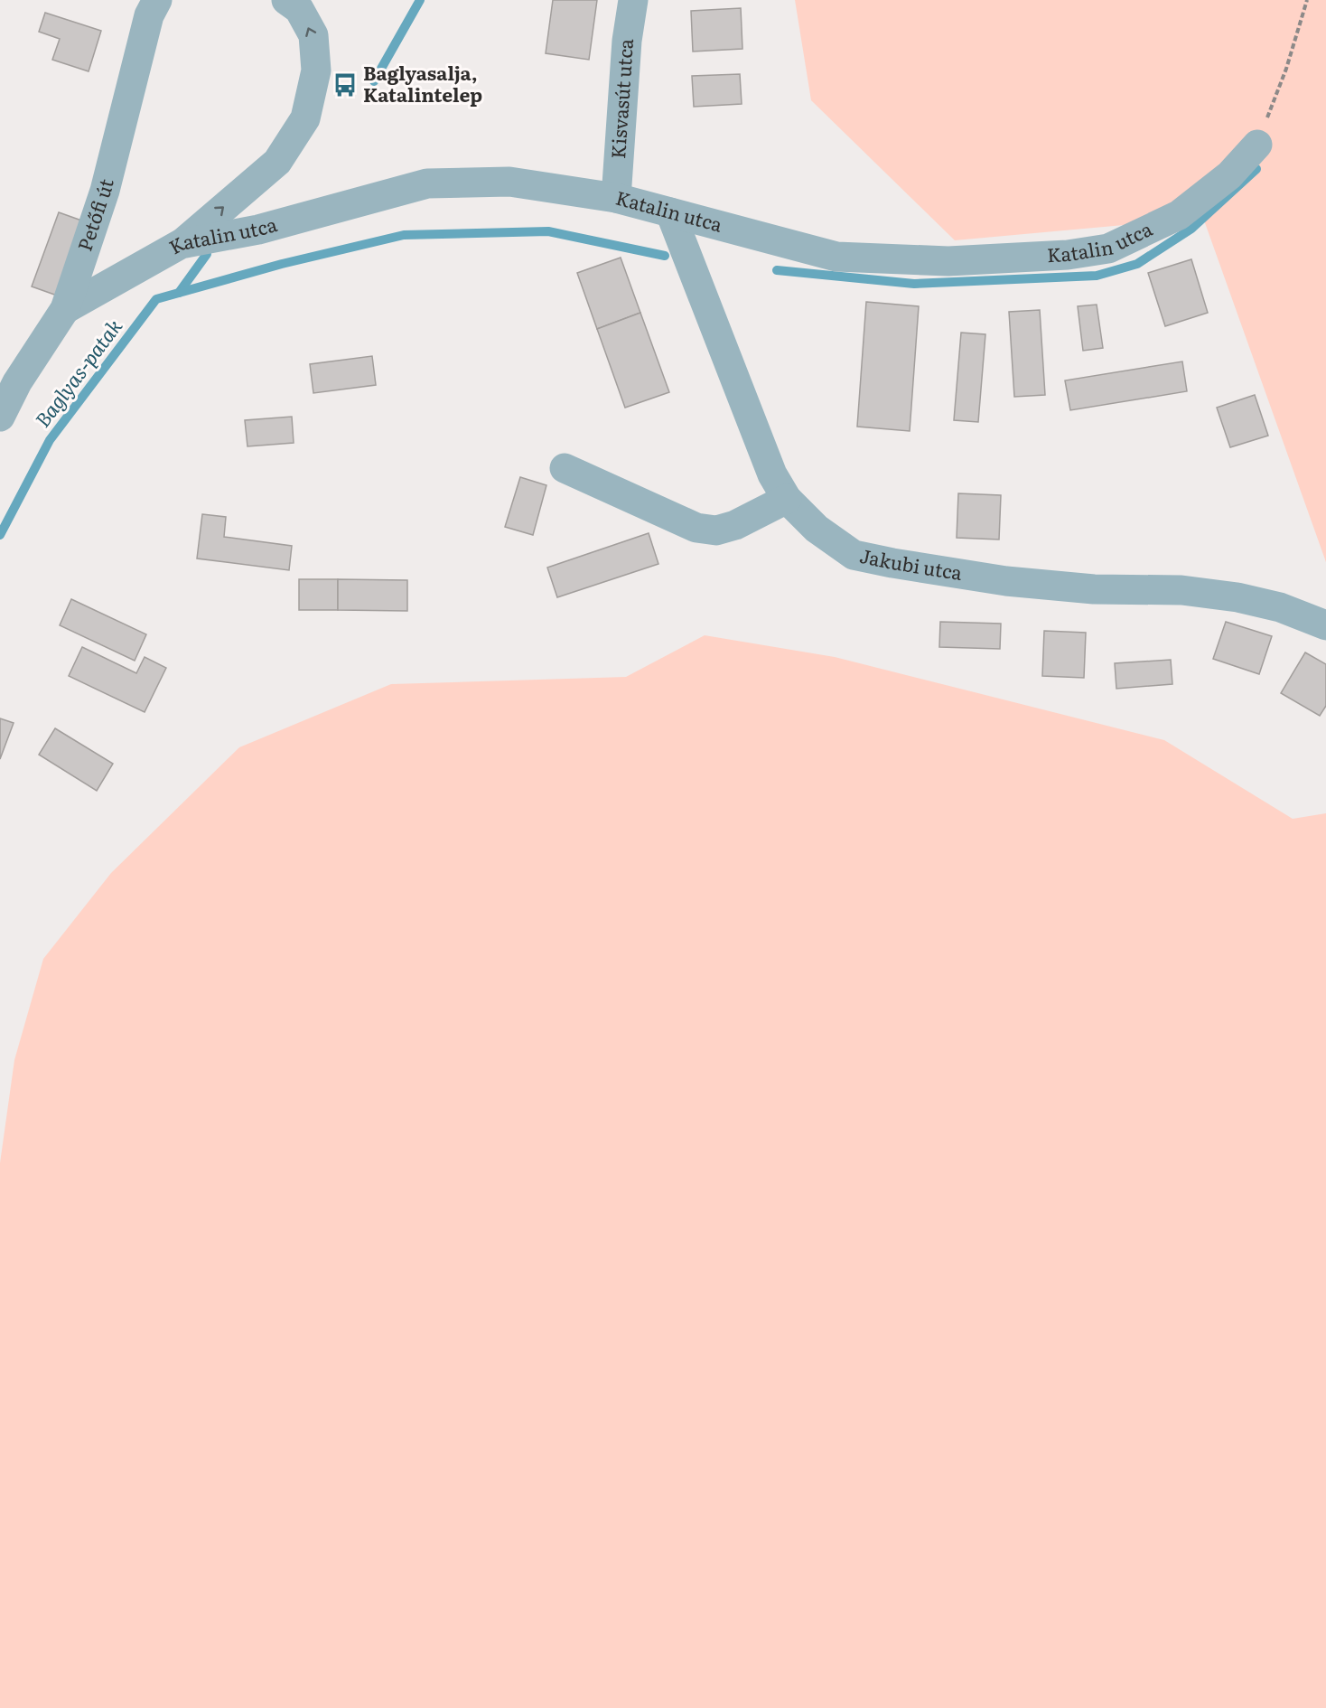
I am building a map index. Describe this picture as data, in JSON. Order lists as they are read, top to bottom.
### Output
{
  "streets": {
    "street": [
      "Kisvasút utca",
      "Katalin utca",
      "Petőfi út",
      "Jakubi utca"
    ]
  },
  "crossings": [
    ["Kisvasút utca", "Katalin utca"],
    ["Katalin utca", "Petőfi út"],
    ["Katalin utca", "Jakubi utca"]
  ],
  "water": ["Baglyas-patak"],
  "places": {
    "bus stop": ["Baglyasalja, Katalintelep"]
  }
}
